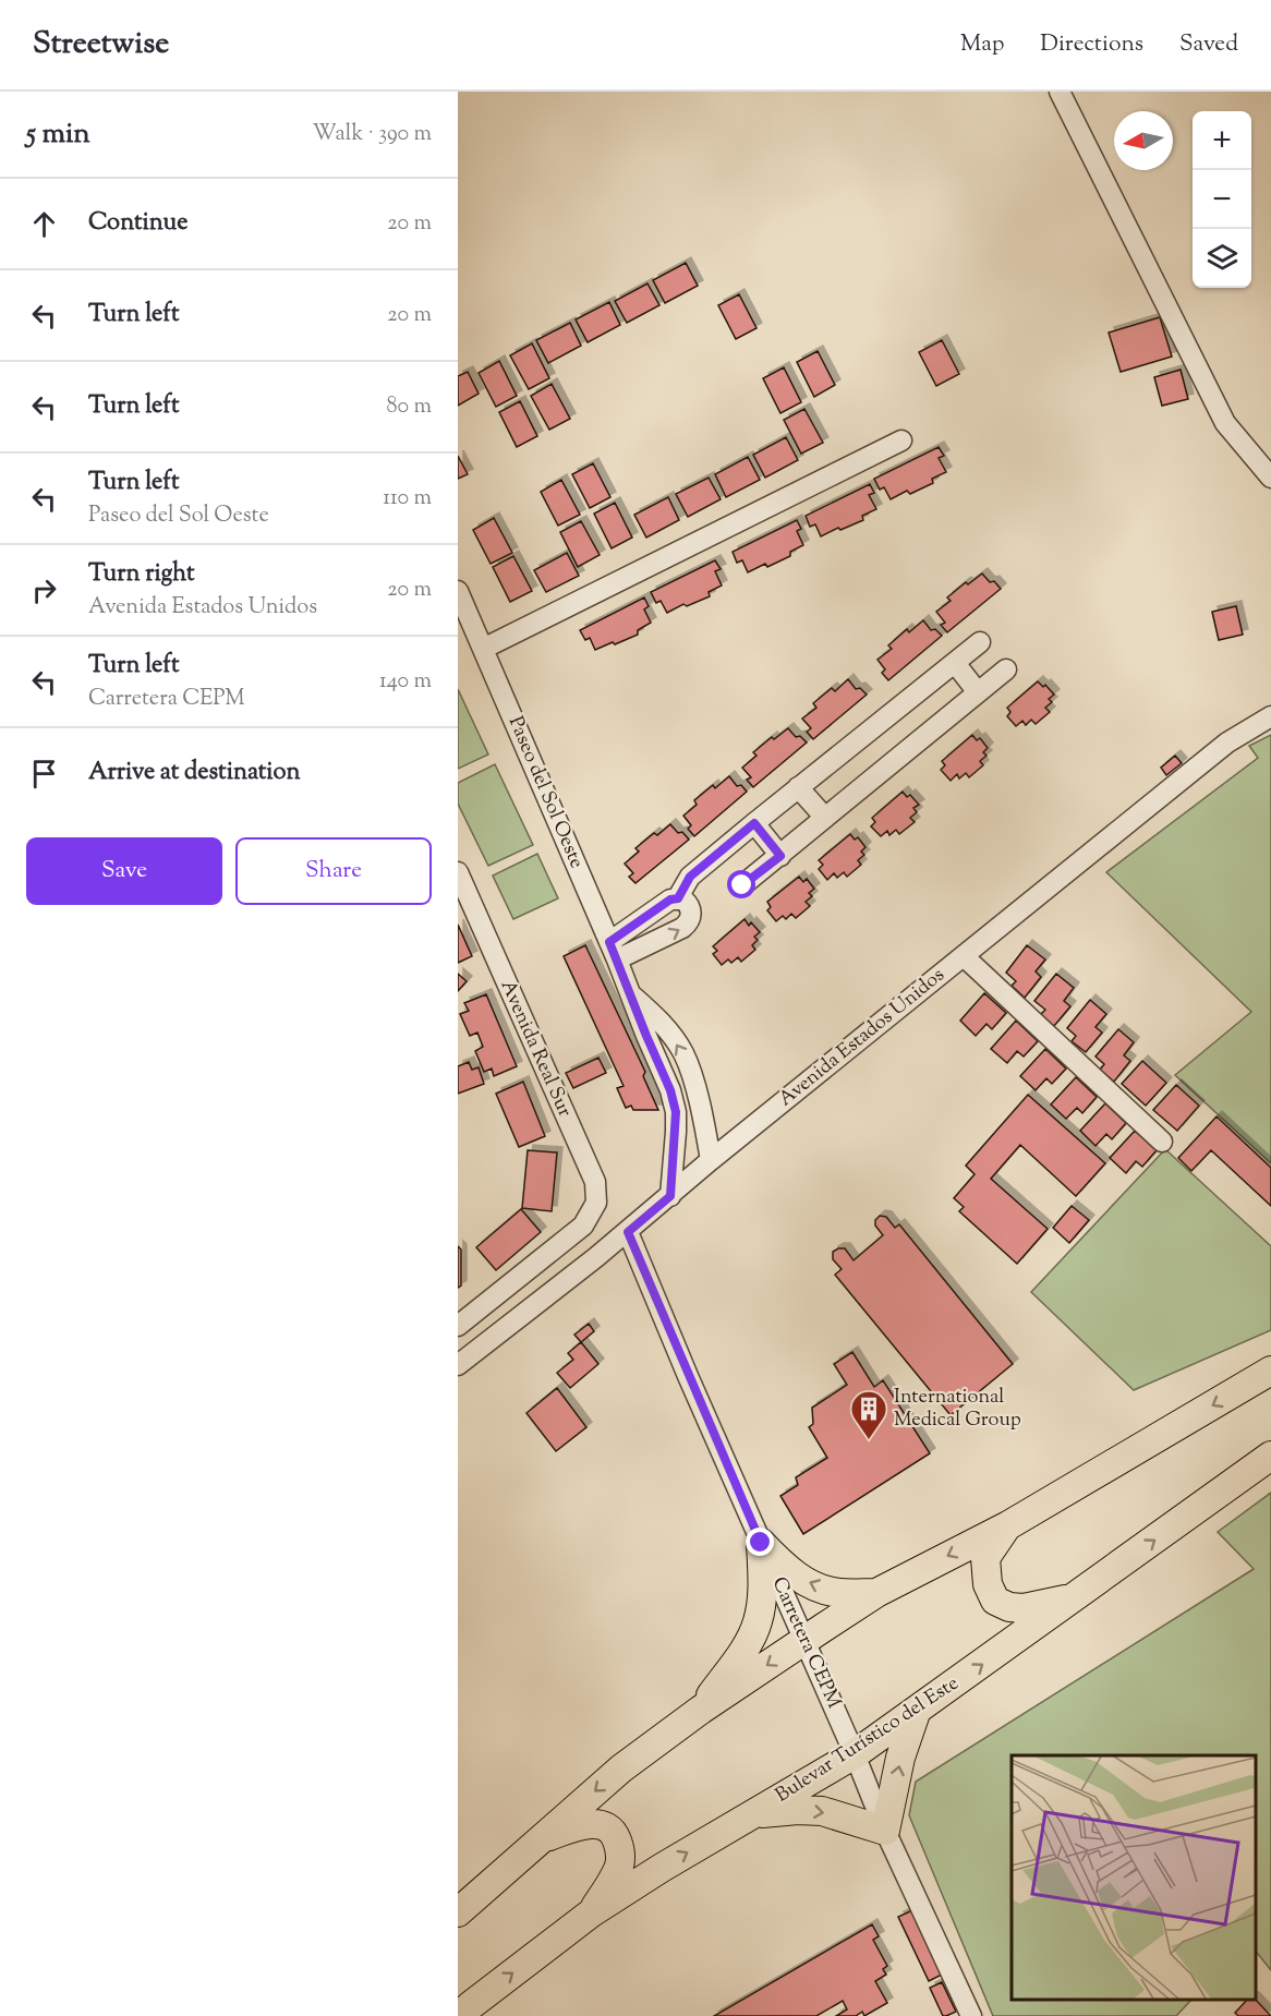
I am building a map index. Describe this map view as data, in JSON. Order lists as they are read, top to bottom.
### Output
{
  "streets": {
    "highway": ["Bulevar Turístico del Este"],
    "street": [
      "Paseo del Sol Oeste",
      "Avenida Estados Unidos",
      "Avenida Real Sur",
      "Carretera CEPM"
    ]
  },
  "crossings": [
    ["Paseo del Sol Oeste", "Avenida Estados Unidos"],
    ["Avenida Estados Unidos", "Carretera CEPM"],
    ["Carretera CEPM", "Bulevar Turístico del Este"]
  ],
  "places": {
    "building": ["International Medical Group"]
  },
  "north": "left",
  "page": {
    "header": "Streetwise",
    "nav": ["Map", "Directions", "Saved"],
    "heading": ["5 min", "Walk · 390 m"],
    "map_buttons": ["+", "−"],
    "list": [
      ["Continue", "20 m"],
      ["Turn left", "20 m"],
      ["Turn left", "80 m"],
      ["Turn left", "Paseo del Sol Oeste", "110 m"],
      ["Turn right", "Avenida Estados Unidos", "20 m"],
      ["Turn left", "Carretera CEPM", "140 m"],
      "Arrive at destination"
    ],
    "buttons": ["Save", "Share"]
  }
}
